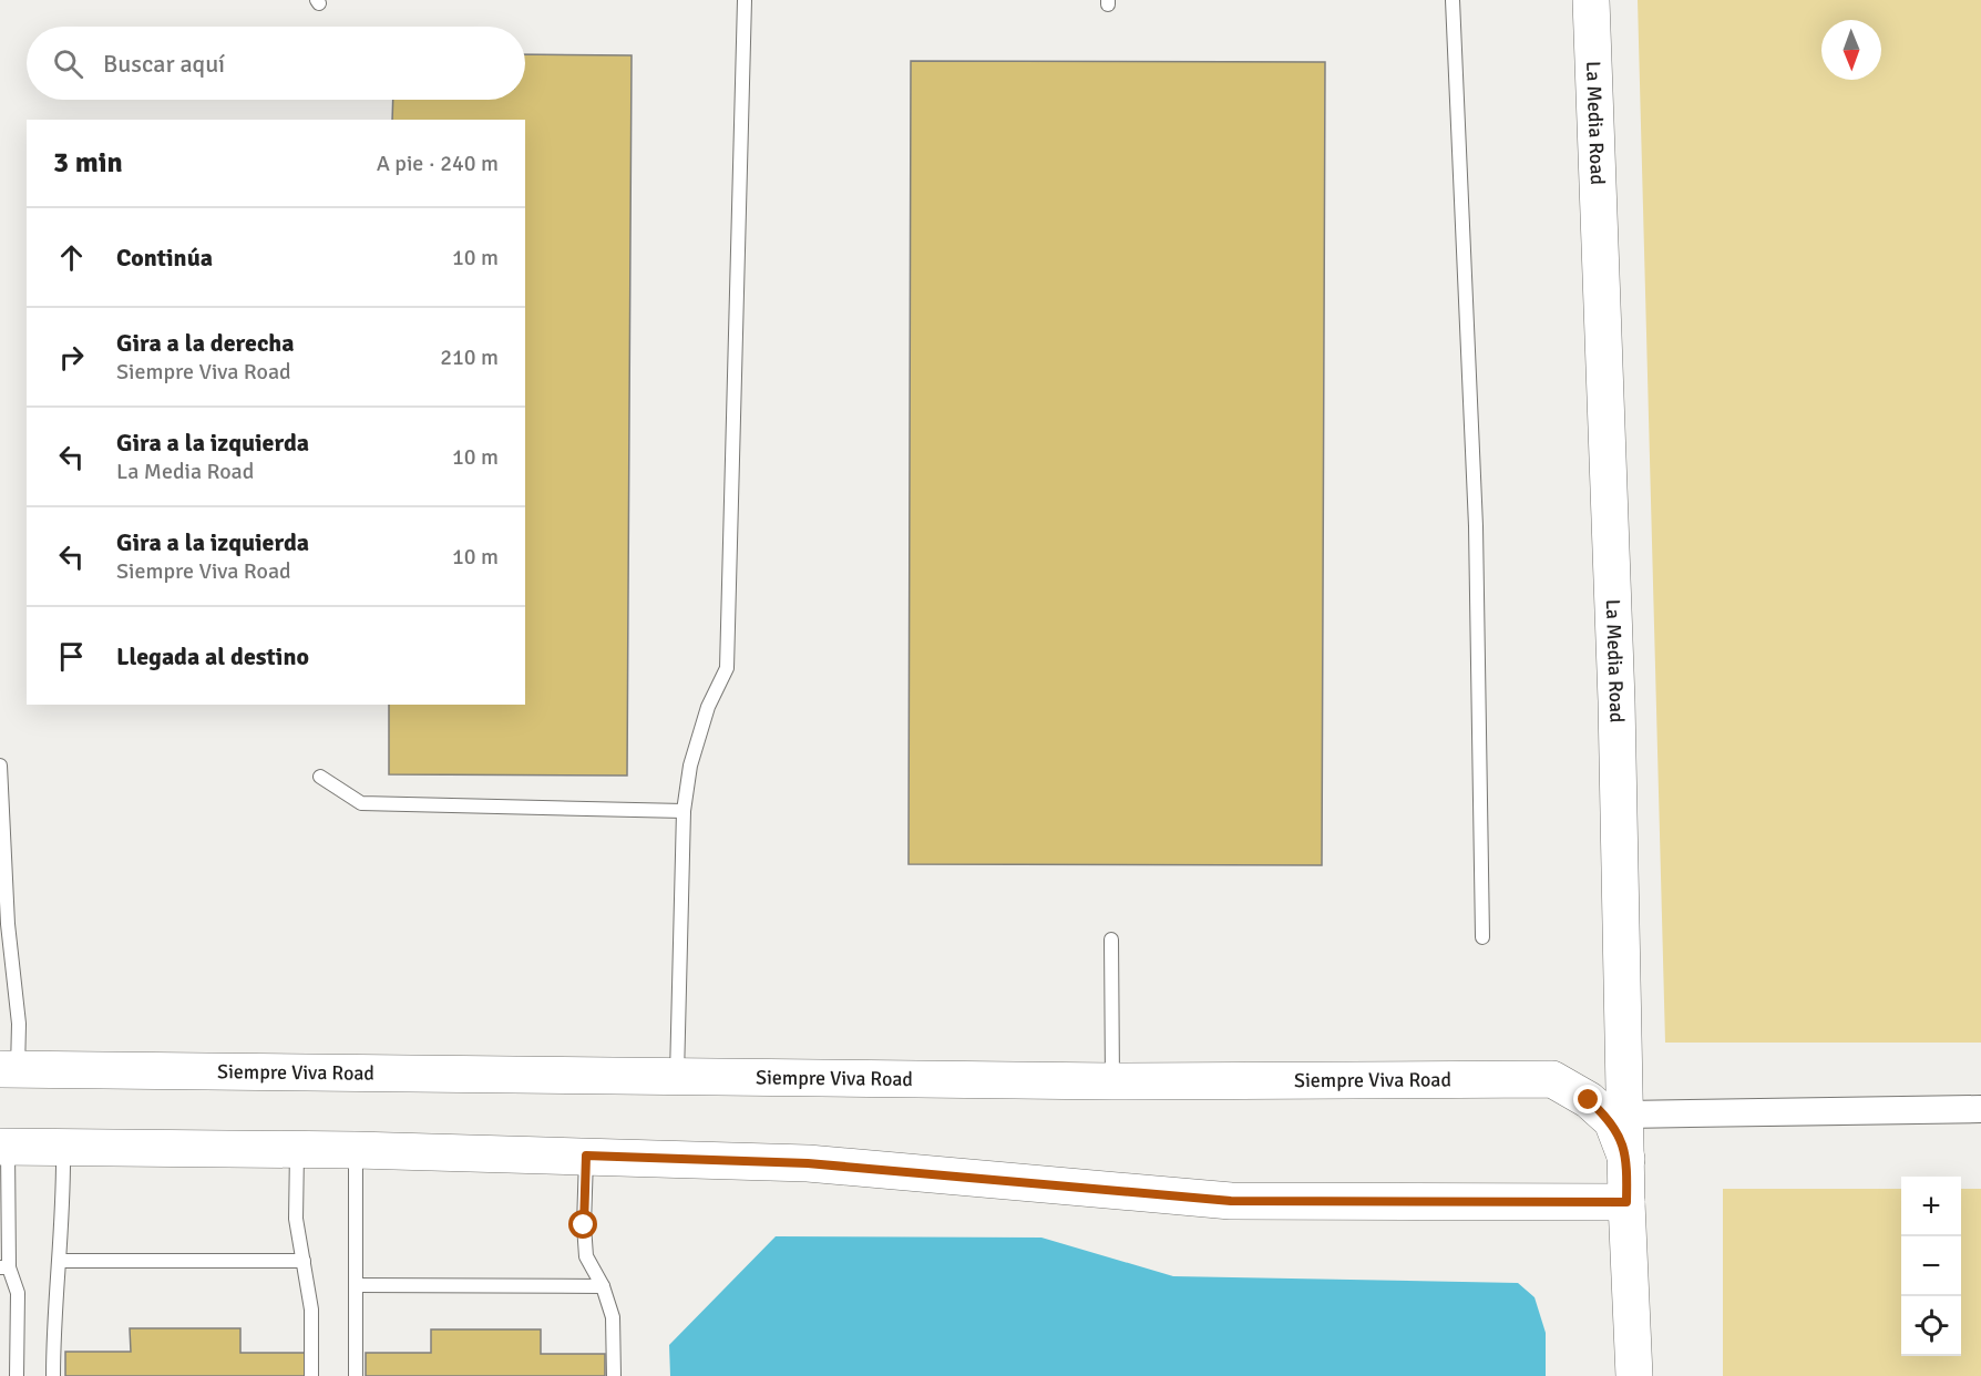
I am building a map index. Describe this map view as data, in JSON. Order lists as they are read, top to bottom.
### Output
{
  "streets": {
    "main road": ["La Media Road", "Siempre Viva Road"]
  },
  "crossings": [
    ["La Media Road", "Siempre Viva Road"]
  ],
  "north": "bottom",
  "page": {
    "search": "Buscar aquí",
    "heading": ["3 min", "A pie · 240 m"],
    "list": [
      ["Continúa", "10 m"],
      ["Gira a la derecha", "Siempre Viva Road", "210 m"],
      ["Gira a la izquierda", "La Media Road", "10 m"],
      ["Gira a la izquierda", "Siempre Viva Road", "10 m"],
      "Llegada al destino"
    ],
    "map_buttons": ["+", "−"]
  }
}
